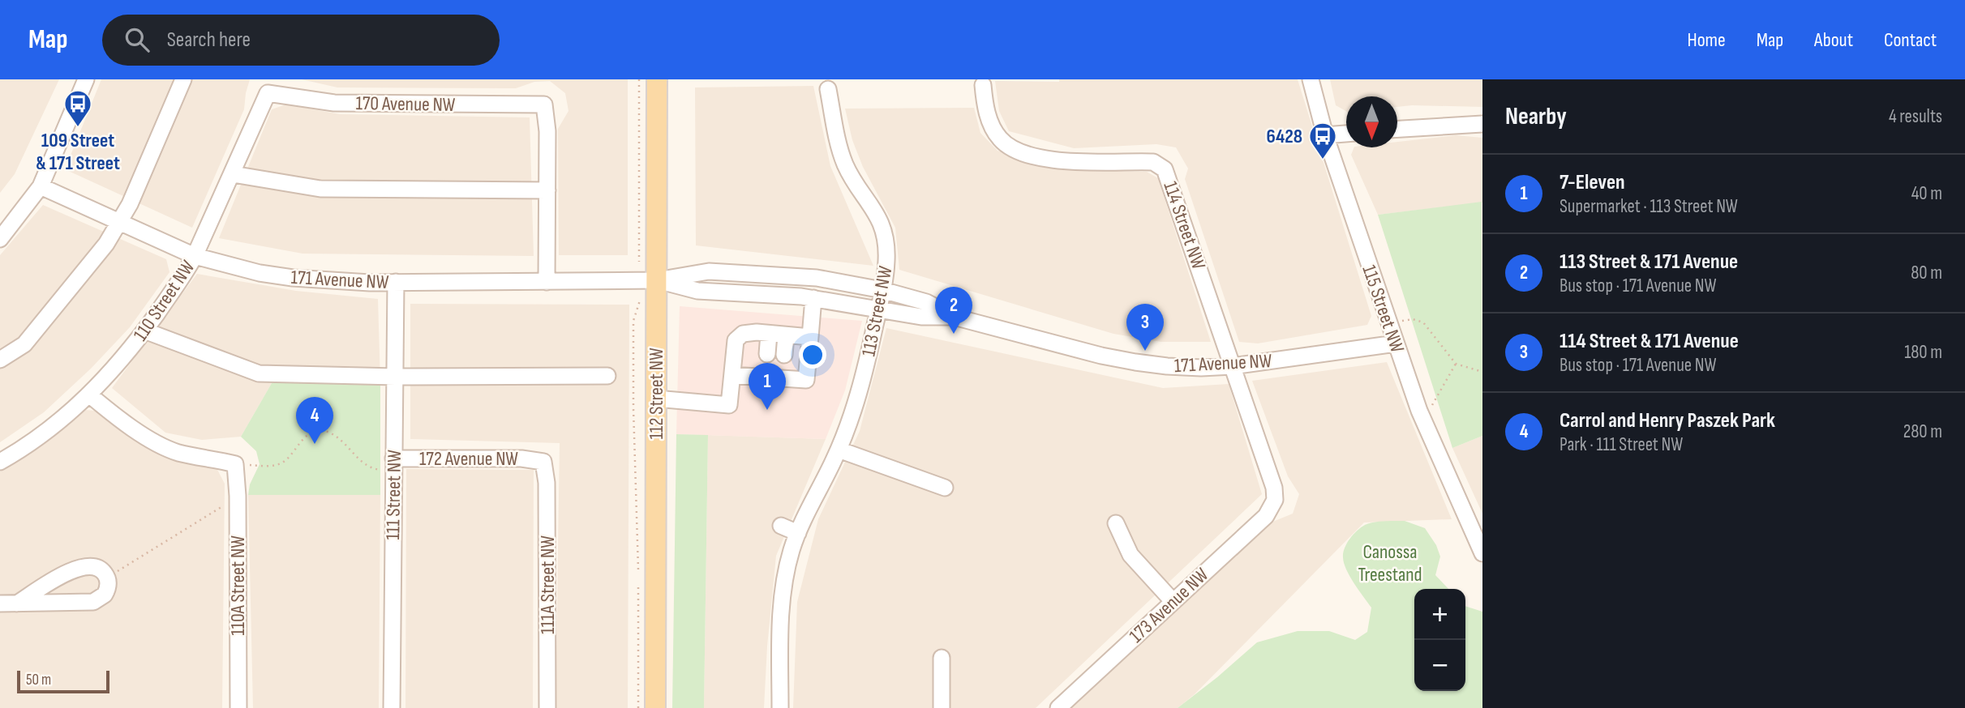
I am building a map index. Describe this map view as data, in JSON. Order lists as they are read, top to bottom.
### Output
{
  "streets": {
    "main road": ["112 Street NW"],
    "street": [
      "170 Avenue NW",
      "114 Street NW",
      "171 Avenue NW",
      "110 Street NW",
      "115 Street NW",
      "113 Street NW",
      "172 Avenue NW",
      "111 Street NW",
      "111A Street NW",
      "110A Street NW",
      "173 Avenue NW"
    ]
  },
  "crossings": [
    ["170 Avenue NW", "110 Street NW"],
    ["114 Street NW", "171 Avenue NW"],
    ["114 Street NW", "173 Avenue NW"],
    ["171 Avenue NW", "110 Street NW"],
    ["171 Avenue NW", "115 Street NW"],
    ["171 Avenue NW", "113 Street NW"],
    ["171 Avenue NW", "112 Street NW"],
    ["171 Avenue NW", "111 Street NW"],
    ["172 Avenue NW", "111 Street NW"],
    ["172 Avenue NW", "111A Street NW"]
  ],
  "parks": ["Canossa Treestand"],
  "places": {
    "bus stop": ["109 Street & 171 Street", "6428"]
  },
  "scale_bar": "50 m",
  "north": "bottom",
  "page": {
    "header": "Map",
    "search": "Search here",
    "nav": [
      "Home",
      "Map",
      "About",
      "Contact"
    ],
    "heading": ["Nearby", "4 results"],
    "list": [
      {
        "mark": "1",
        "name": "7-Eleven",
        "note": "Supermarket · 113 Street NW",
        "value": "40 m"
      },
      {
        "mark": "2",
        "name": "113 Street & 171 Avenue",
        "note": "Bus stop · 171 Avenue NW",
        "value": "80 m"
      },
      {
        "mark": "3",
        "name": "114 Street & 171 Avenue",
        "note": "Bus stop · 171 Avenue NW",
        "value": "180 m"
      },
      {
        "mark": "4",
        "name": "Carrol and Henry Paszek Park",
        "note": "Park · 111 Street NW",
        "value": "280 m"
      }
    ],
    "pins": [
      "2",
      "3",
      "1",
      "4"
    ],
    "map_buttons": ["+", "−"],
    "scale": "50 m"
  }
}
